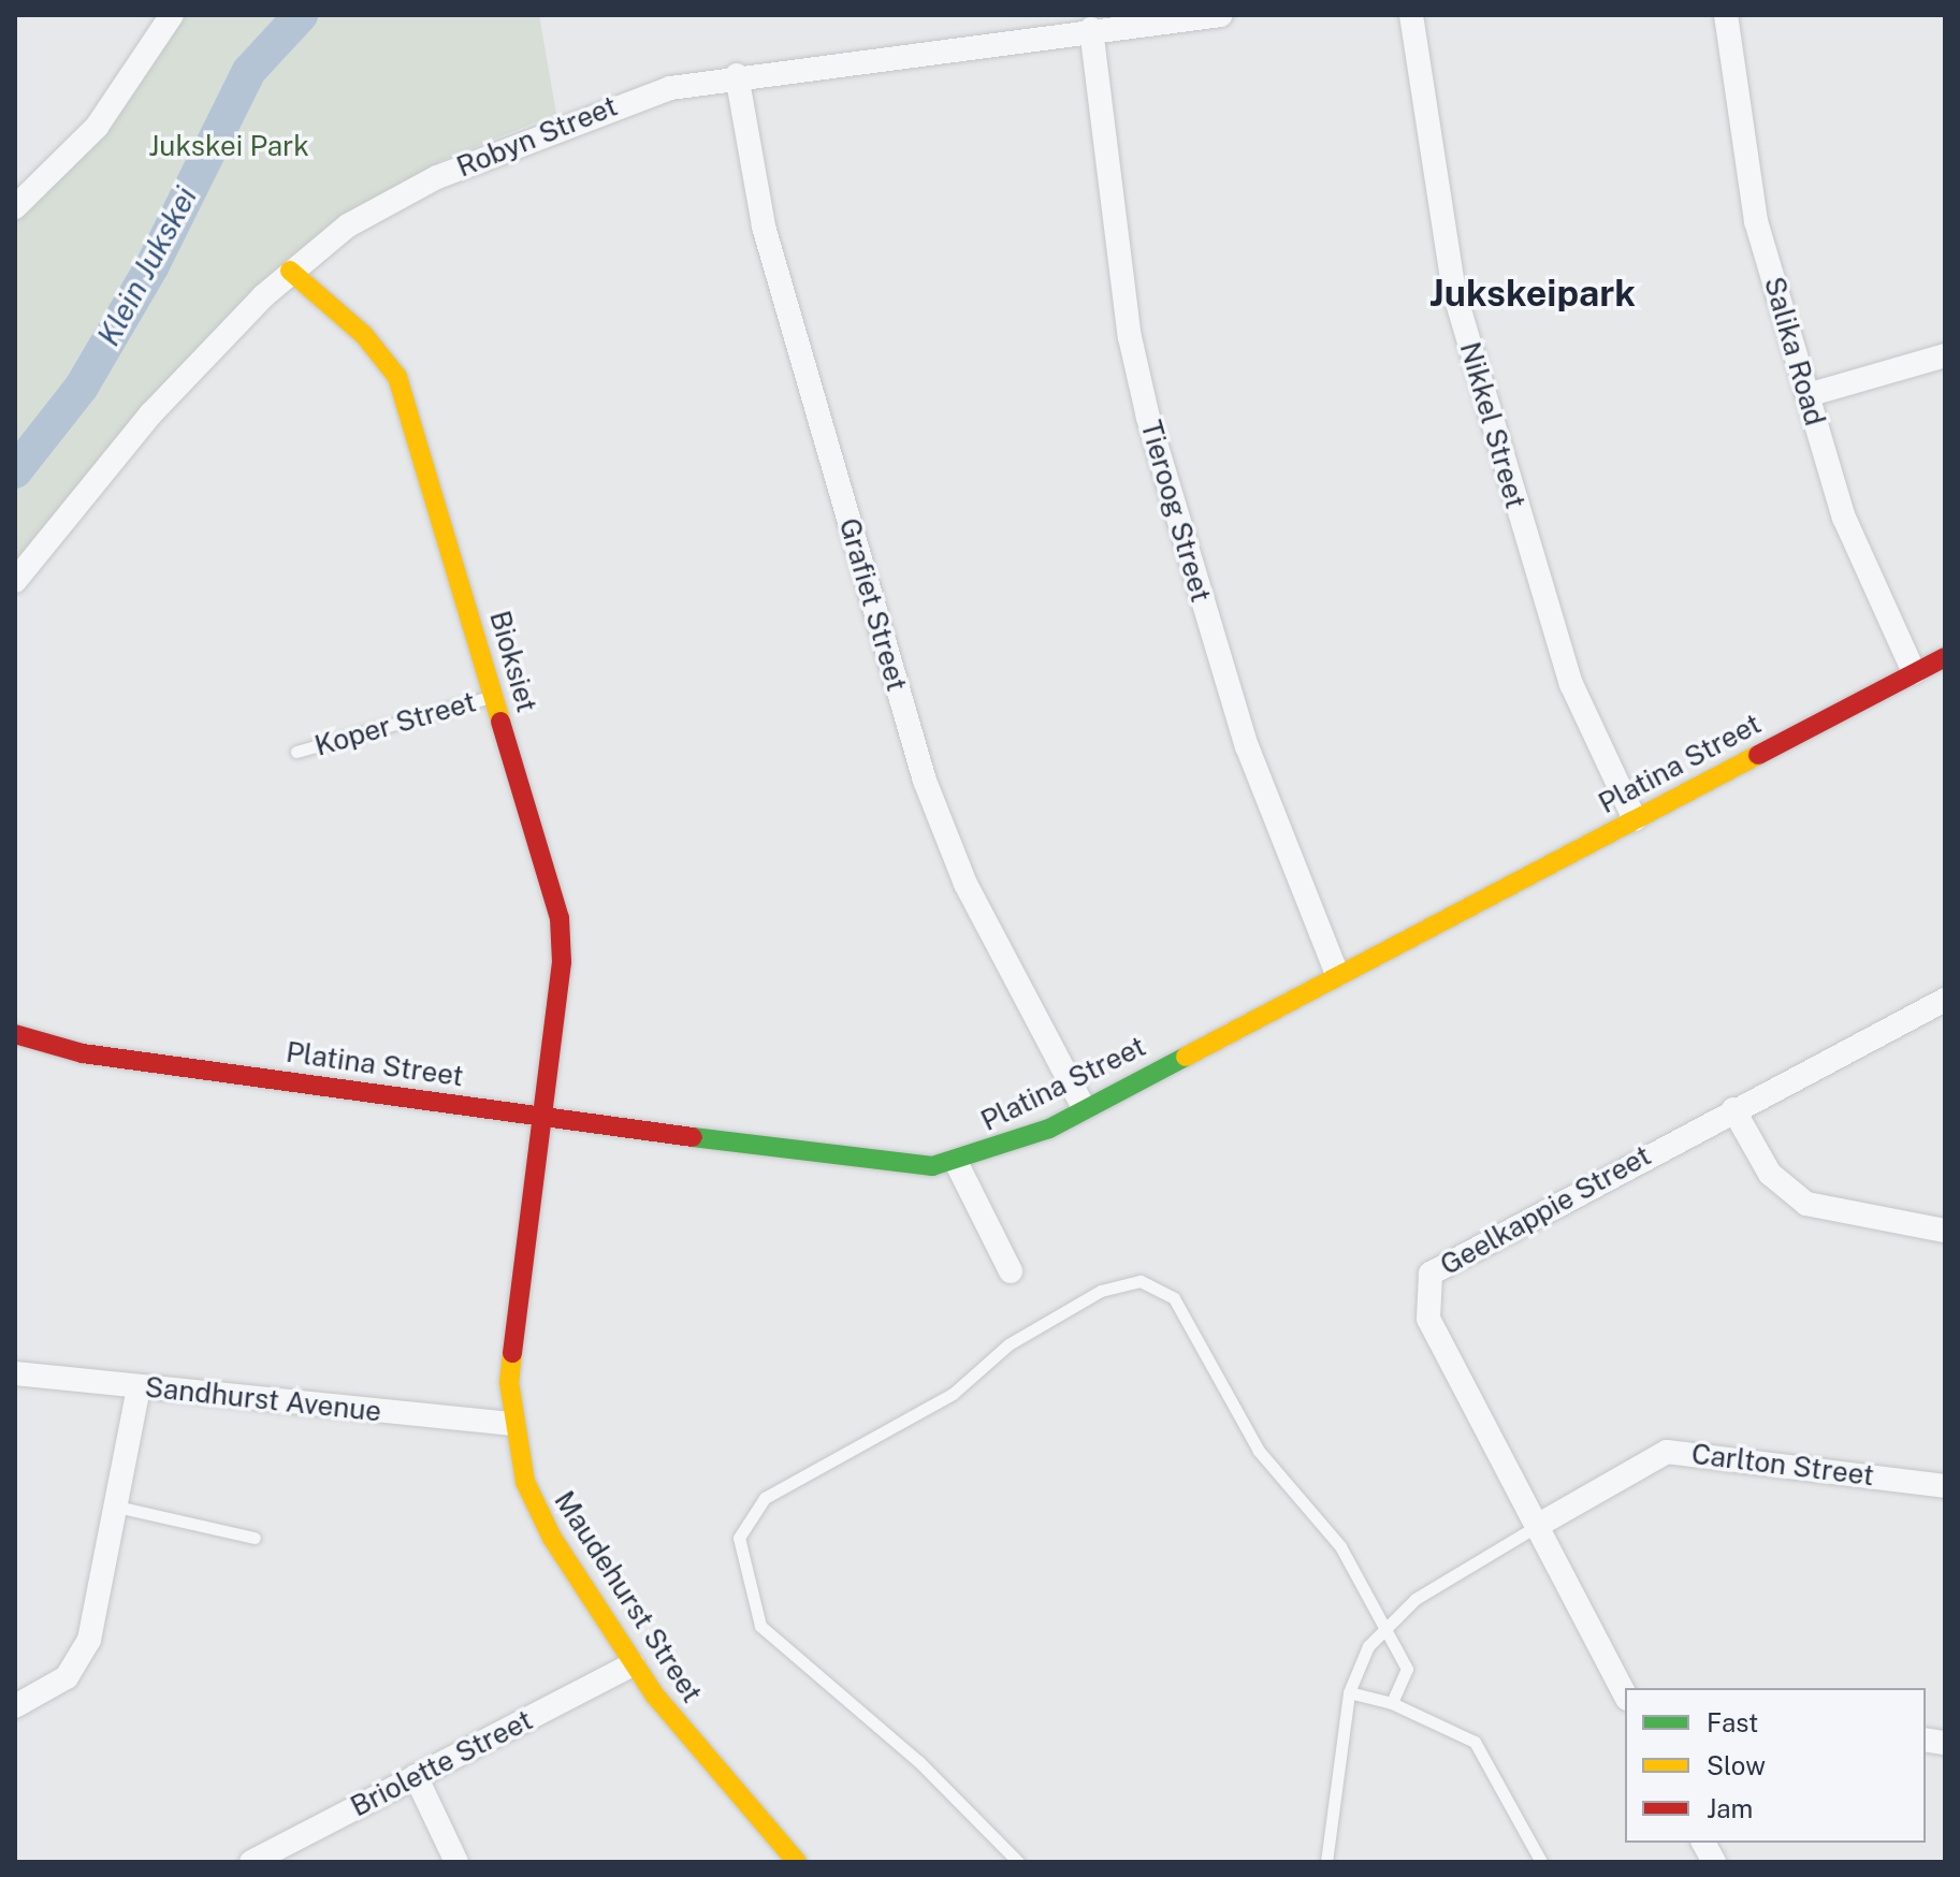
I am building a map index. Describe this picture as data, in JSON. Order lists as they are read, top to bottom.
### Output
{
  "streets": {
    "street": [
      "Robyn Street",
      "Salika Road",
      "Nikkel Street",
      "Tieroog Street",
      "Grafiet Street",
      "Bioksiet",
      "Platina Street",
      "Geelkappie Street",
      "Sandhurst Avenue",
      "Carlton Street",
      "Maudehurst Street",
      "Briolette Street"
    ],
    "lane": ["Koper Street"]
  },
  "crossings": [
    ["Robyn Street", "Tieroog Street"],
    ["Robyn Street", "Grafiet Street"],
    ["Robyn Street", "Bioksiet"],
    ["Salika Road", "Platina Street"],
    ["Nikkel Street", "Platina Street"],
    ["Tieroog Street", "Platina Street"],
    ["Grafiet Street", "Platina Street"],
    ["Bioksiet", "Koper Street"],
    ["Bioksiet", "Platina Street"],
    ["Bioksiet", "Maudehurst Street"],
    ["Platina Street", "Maudehurst Street"],
    ["Geelkappie Street", "Carlton Street"],
    ["Sandhurst Avenue", "Maudehurst Street"],
    ["Maudehurst Street", "Briolette Street"]
  ],
  "districts": ["Jukskeipark"],
  "water": ["Klein Jukskei"],
  "parks": ["Jukskei Park"],
  "legend": ["Fast", "Slow", "Jam"]
}
